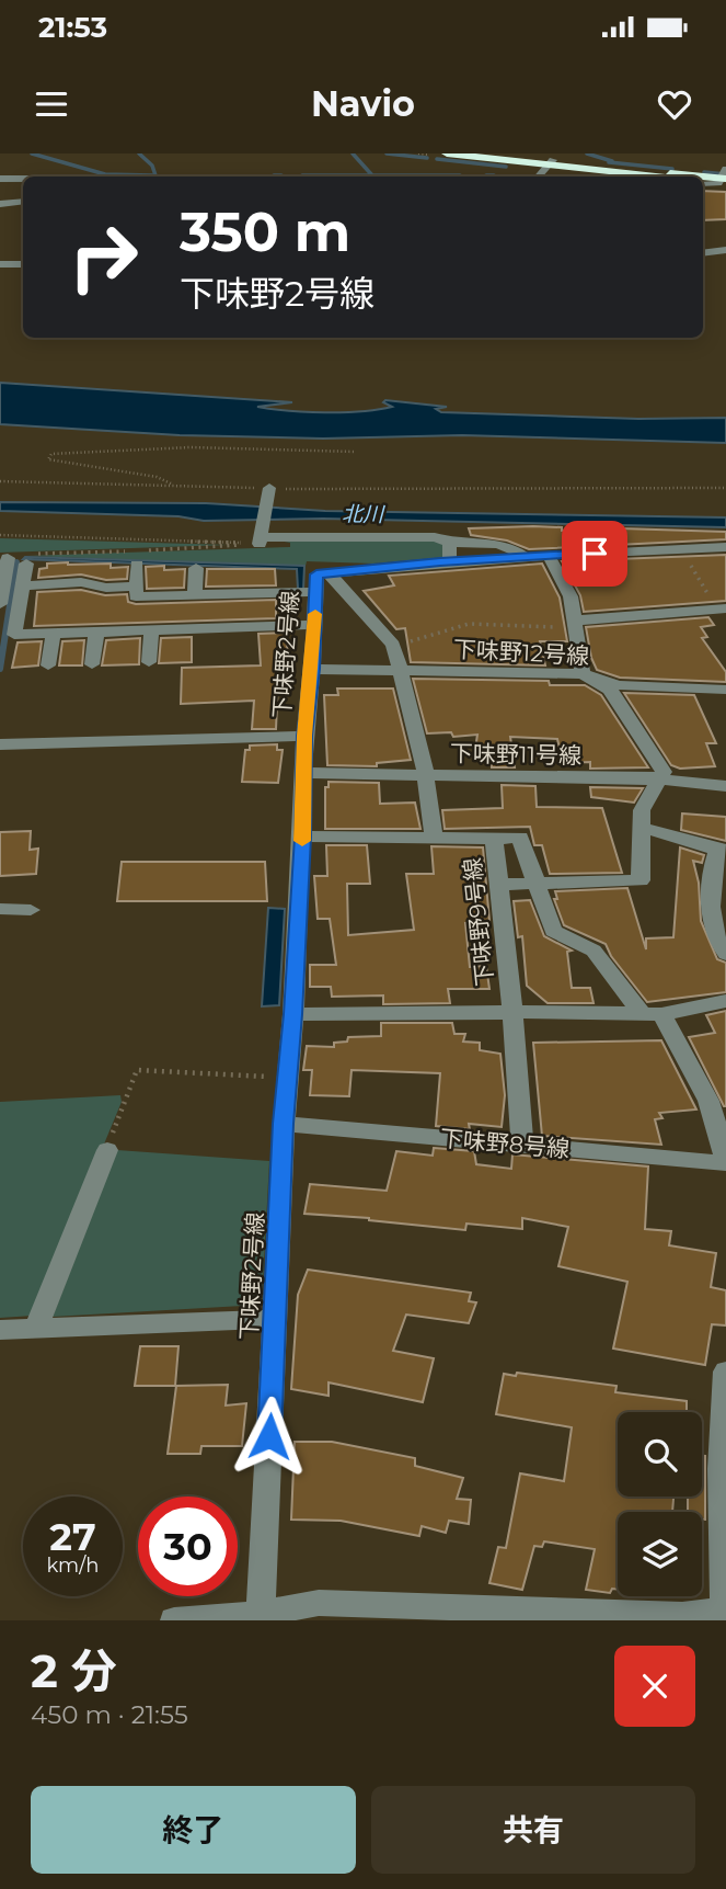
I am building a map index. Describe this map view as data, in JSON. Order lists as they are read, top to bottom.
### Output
{
  "streets": {
    "street": [
      "下味野12号線",
      "下味野2号線",
      "下味野11号線",
      "下味野9号線",
      "下味野8号線"
    ]
  },
  "crossings": [
    ["下味野12号線", "下味野2号線"],
    ["下味野2号線", "下味野11号線"],
    ["下味野2号線", "下味野9号線"],
    ["下味野2号線", "下味野8号線"],
    ["下味野9号線", "下味野8号線"]
  ],
  "water": ["北川"],
  "page": {
    "status": "21:53",
    "header": "Navio",
    "turn": ["350 m", "下味野2号線"],
    "speed": "27 km/h",
    "limit": "30",
    "heading": ["2 分", "450 m · 21:55"],
    "buttons": ["終了", "共有"]
  }
}
